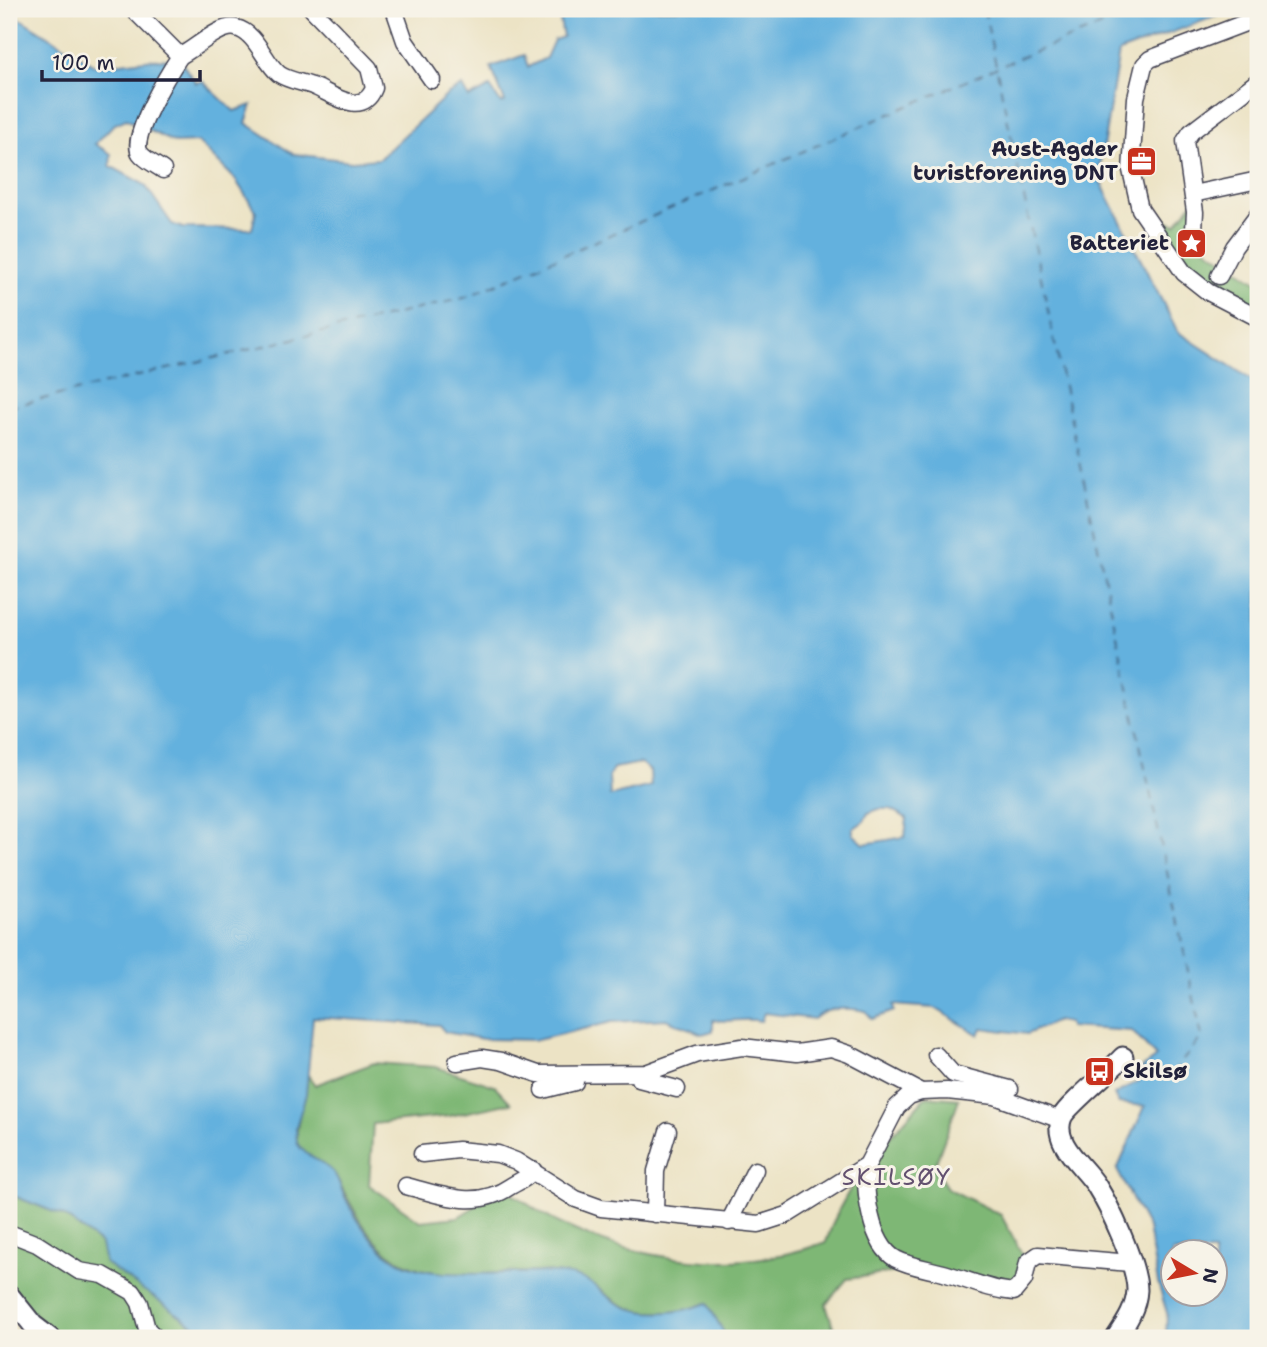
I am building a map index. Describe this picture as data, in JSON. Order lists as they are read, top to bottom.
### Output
{
  "districts": ["SKILSØY"],
  "places": {
    "office": ["Aust-Agder turistforening DNT"],
    "place": ["Batteriet"],
    "bus stop": ["Skilsø"]
  },
  "scale_bar": "100 m",
  "north": "right"
}
